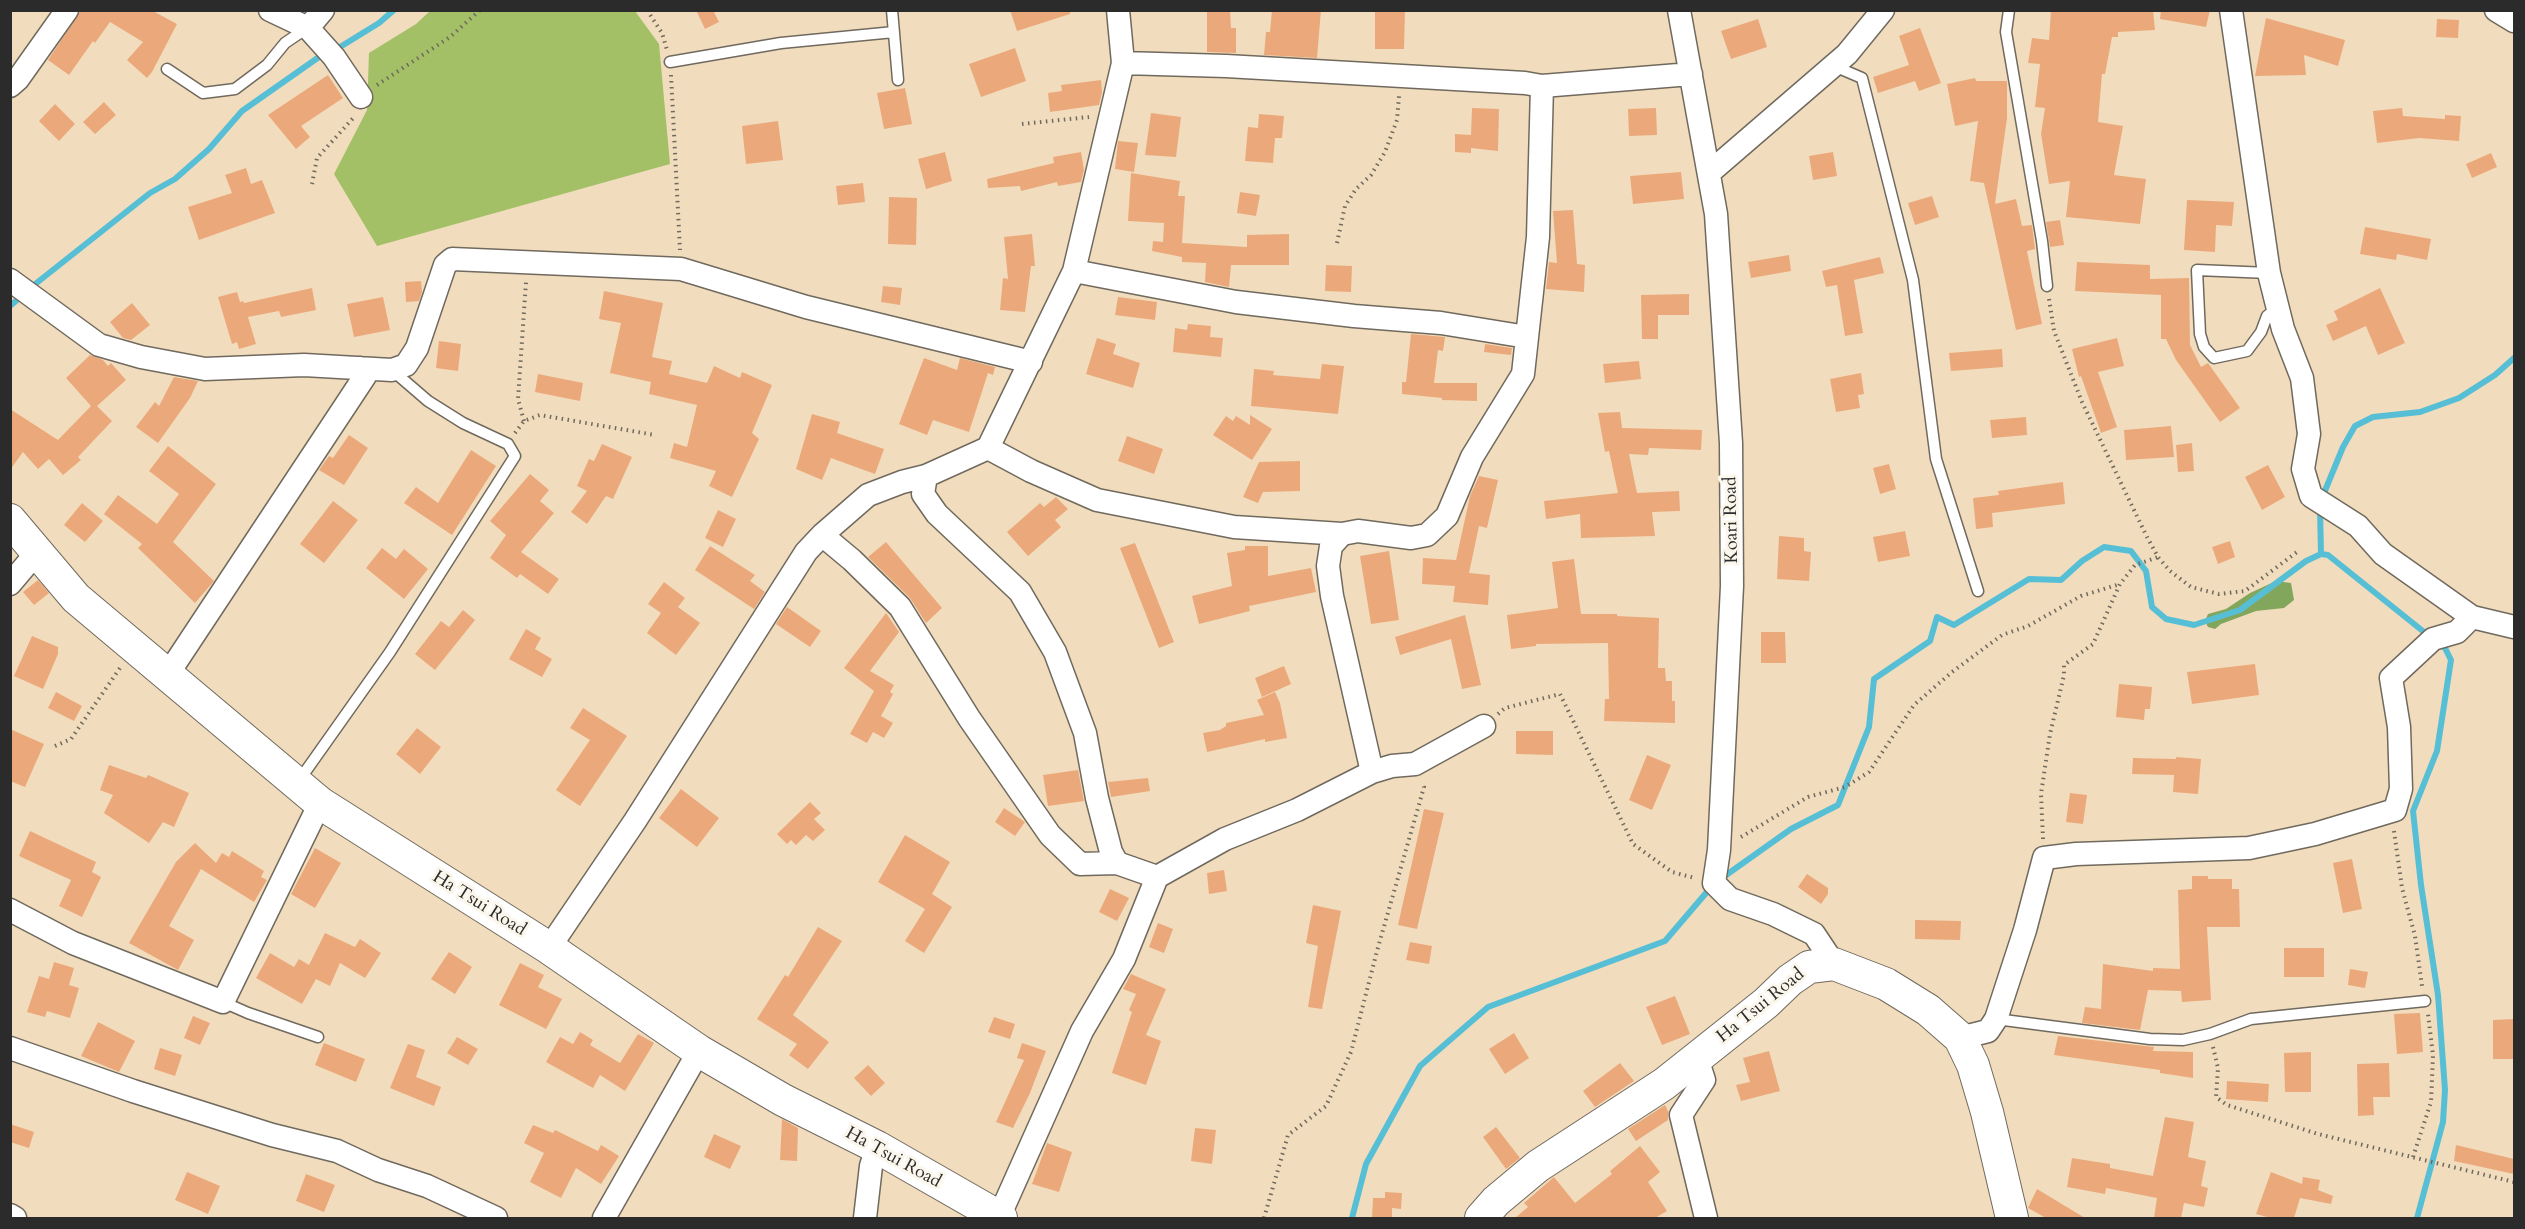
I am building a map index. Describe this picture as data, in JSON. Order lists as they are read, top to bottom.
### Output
{
  "streets": {
    "street": ["Koari Road", "Ha Tsui Road"]
  },
  "crossings": [
    ["Koari Road", "Ha Tsui Road"]
  ]
}
